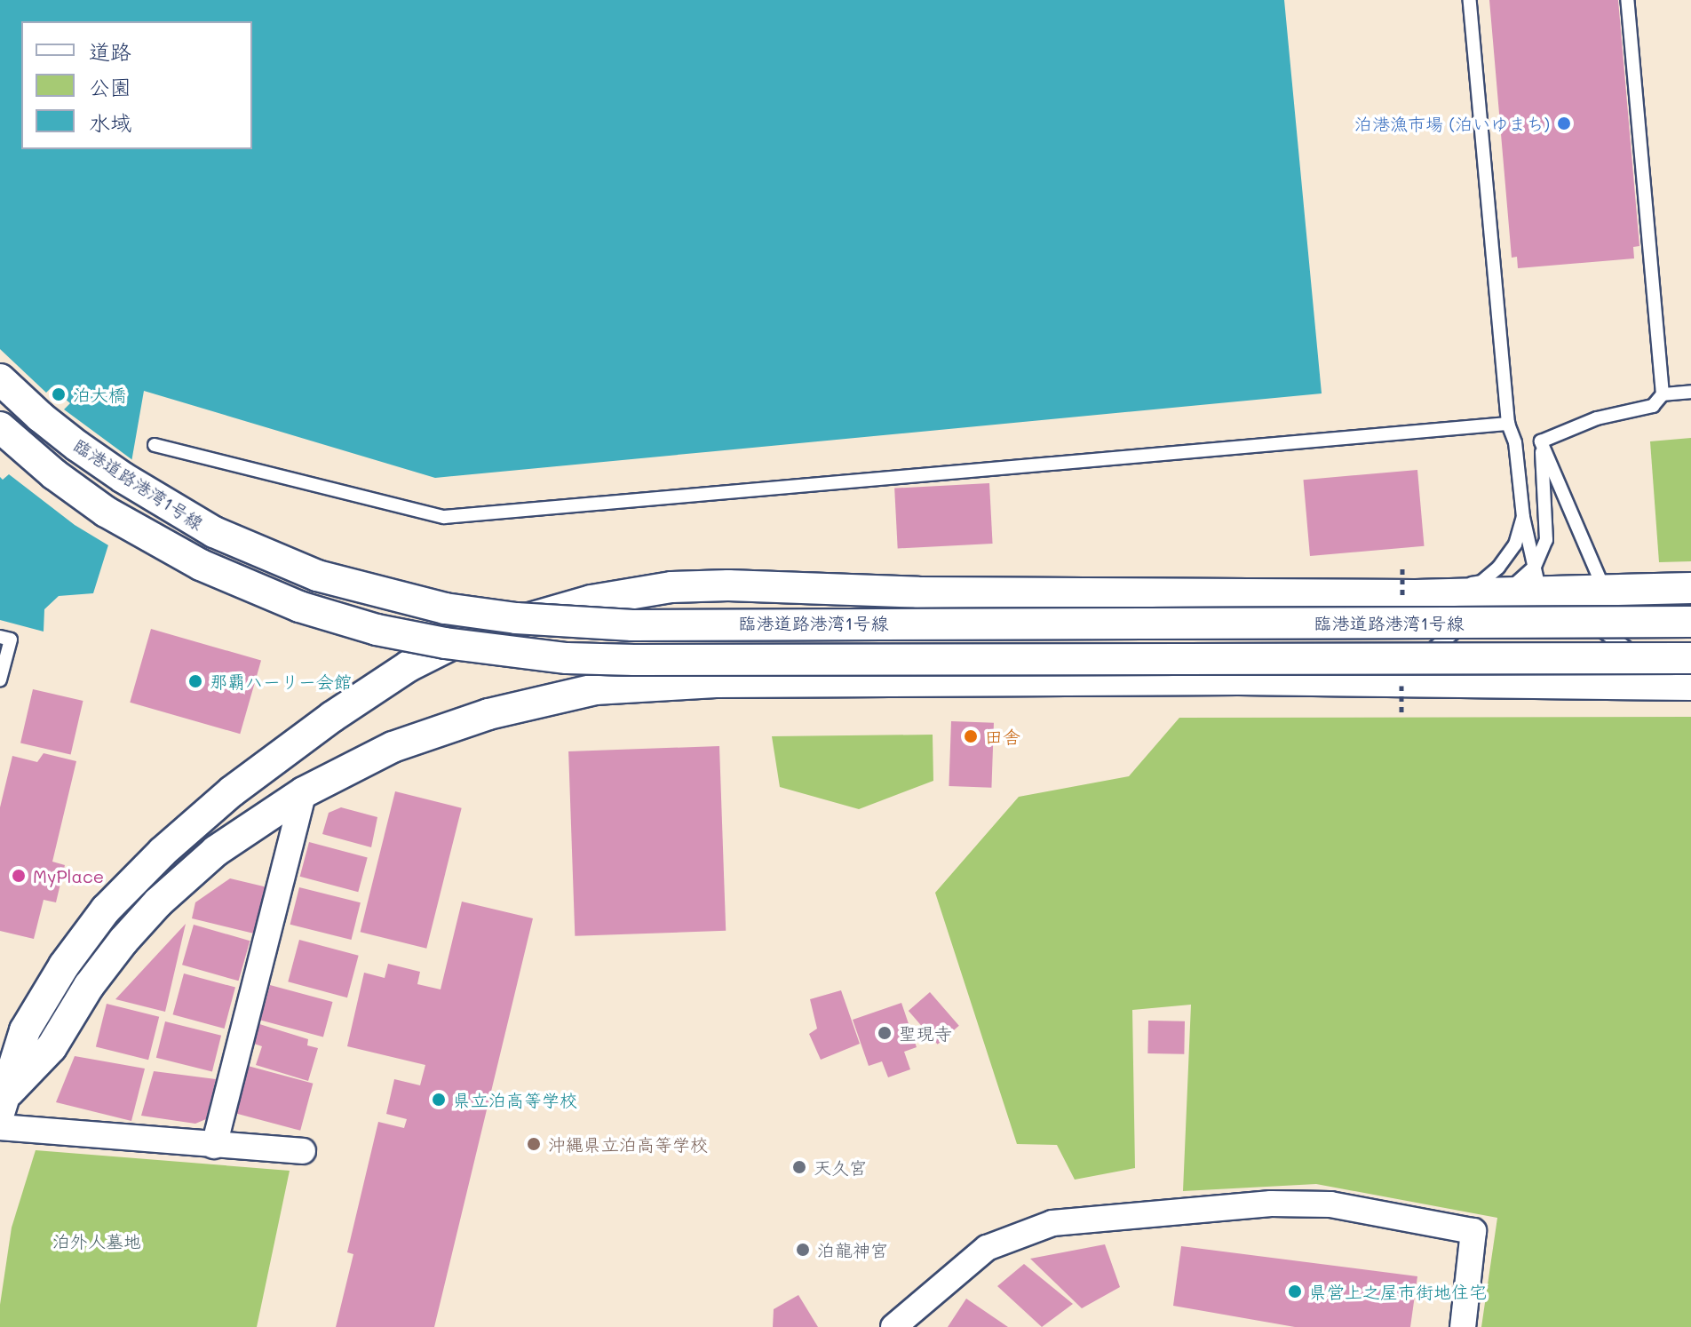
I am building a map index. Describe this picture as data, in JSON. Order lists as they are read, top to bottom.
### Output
{
  "streets": {
    "street": ["臨港道路港湾1号線"]
  },
  "parks": ["泊外人墓地"],
  "places": [
    "泊港漁市場 (泊いゆまち)",
    "泊大橋",
    "那覇ハーリー会館",
    "田舎",
    "MyPlace",
    "聖現寺",
    "県立泊高等学校",
    "沖縄県立泊高等学校",
    "天久宮",
    "泊龍神宮",
    "県営上之屋市街地住宅"
  ],
  "legend": ["道路", "公園", "水域"]
}
